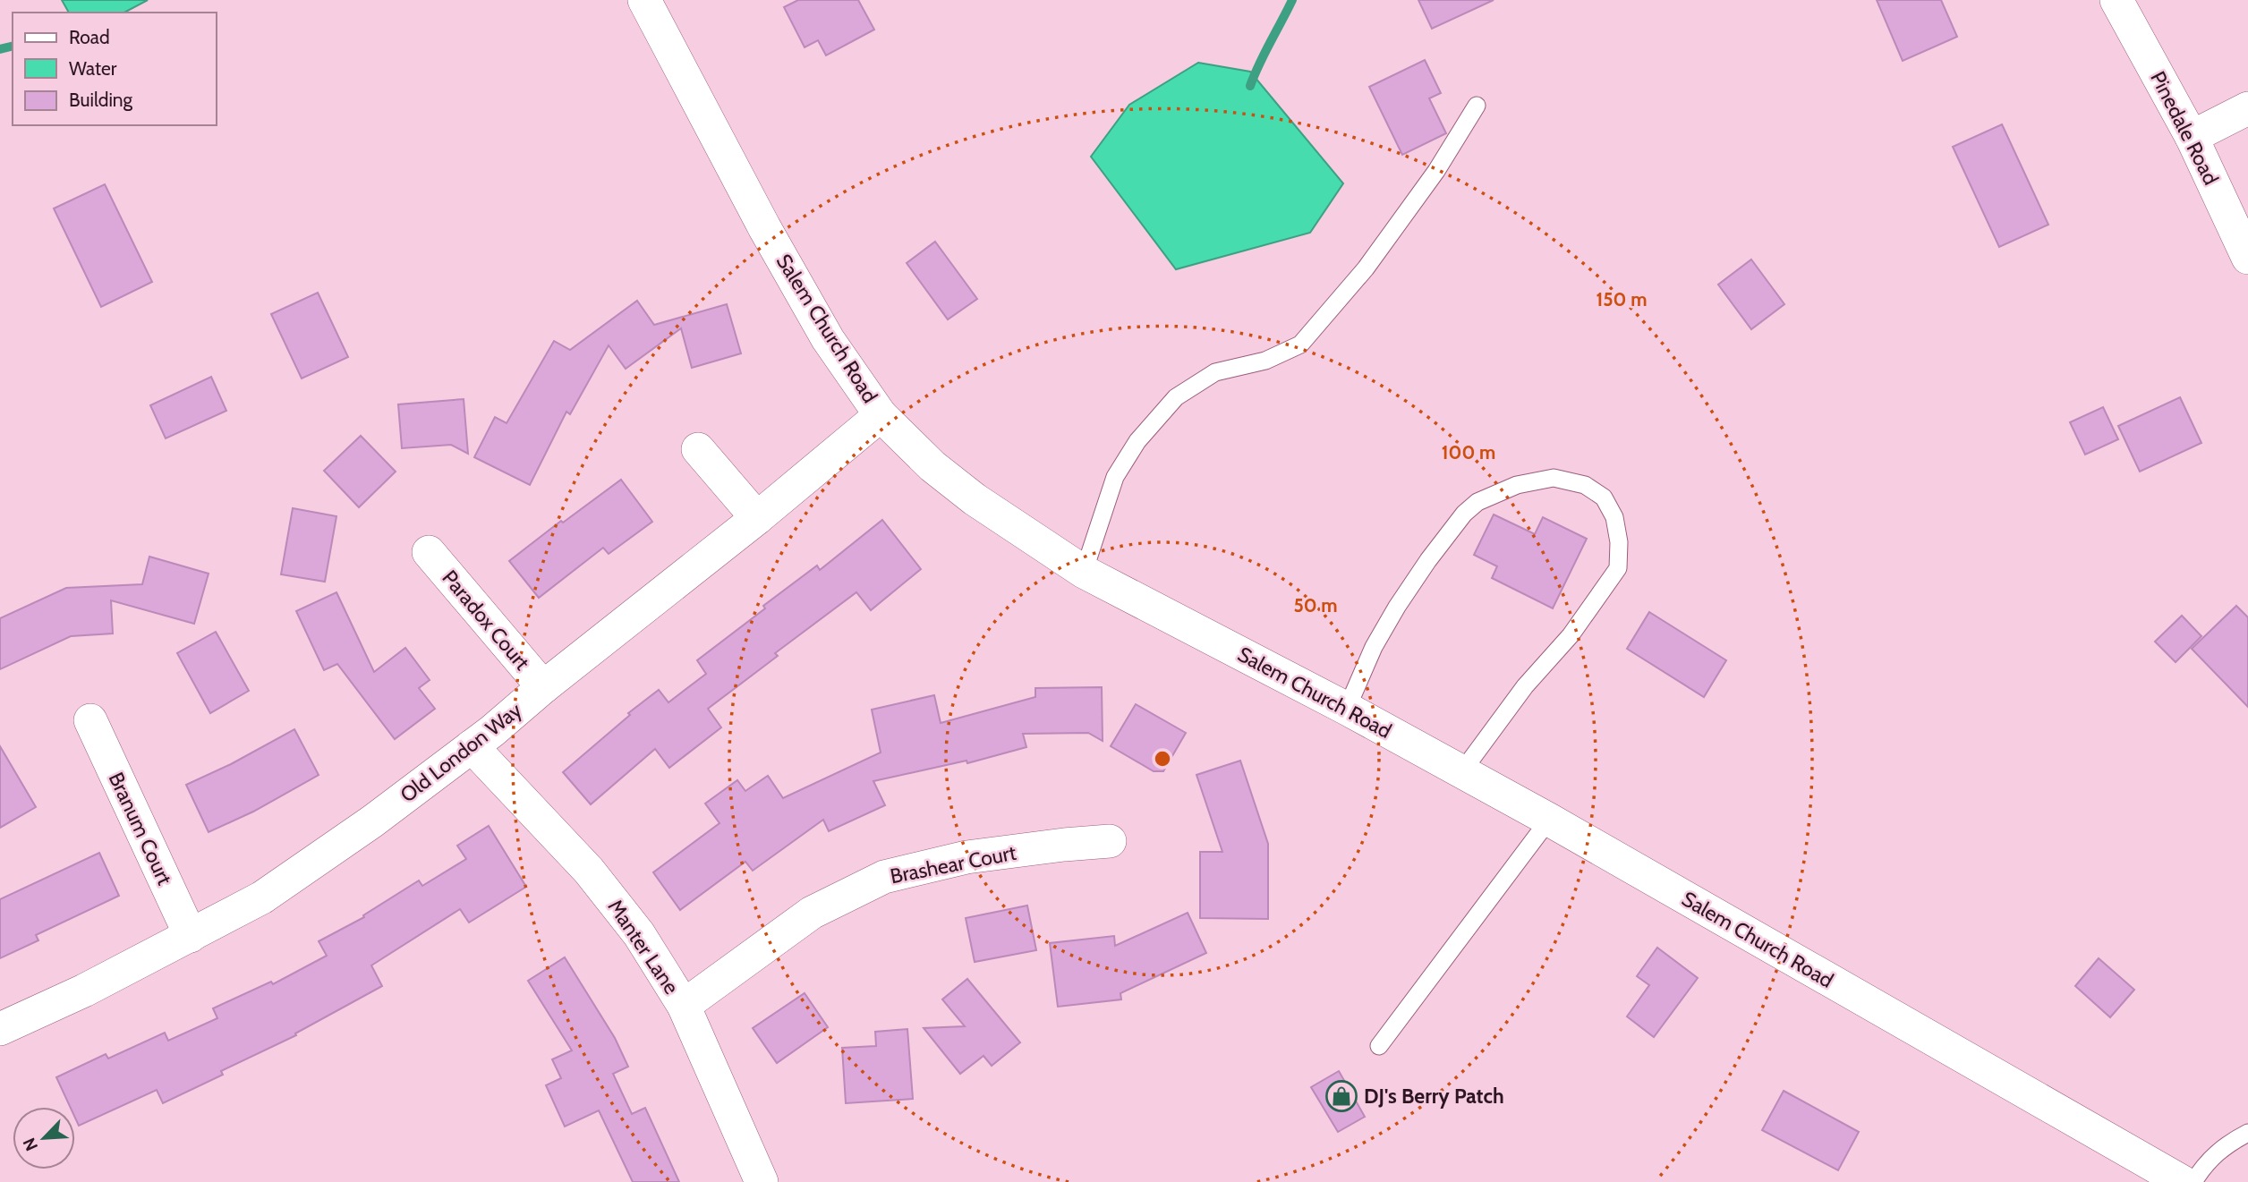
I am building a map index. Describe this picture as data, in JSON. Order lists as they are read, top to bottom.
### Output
{
  "streets": {
    "street": [
      "Pinedale Road",
      "Salem Church Road",
      "Paradox Court",
      "Old London Way",
      "Branum Court",
      "Brashear Court",
      "Manter Lane"
    ]
  },
  "crossings": [
    ["Salem Church Road", "Old London Way"],
    ["Paradox Court", "Old London Way"],
    ["Old London Way", "Branum Court"],
    ["Old London Way", "Manter Lane"],
    ["Brashear Court", "Manter Lane"]
  ],
  "places": {
    "shop": ["DJ's Berry Patch"]
  },
  "legend": ["Road", "Water", "Building"],
  "north": "bottom left",
  "rings": ["150 m", "100 m", "50 m"]
}
